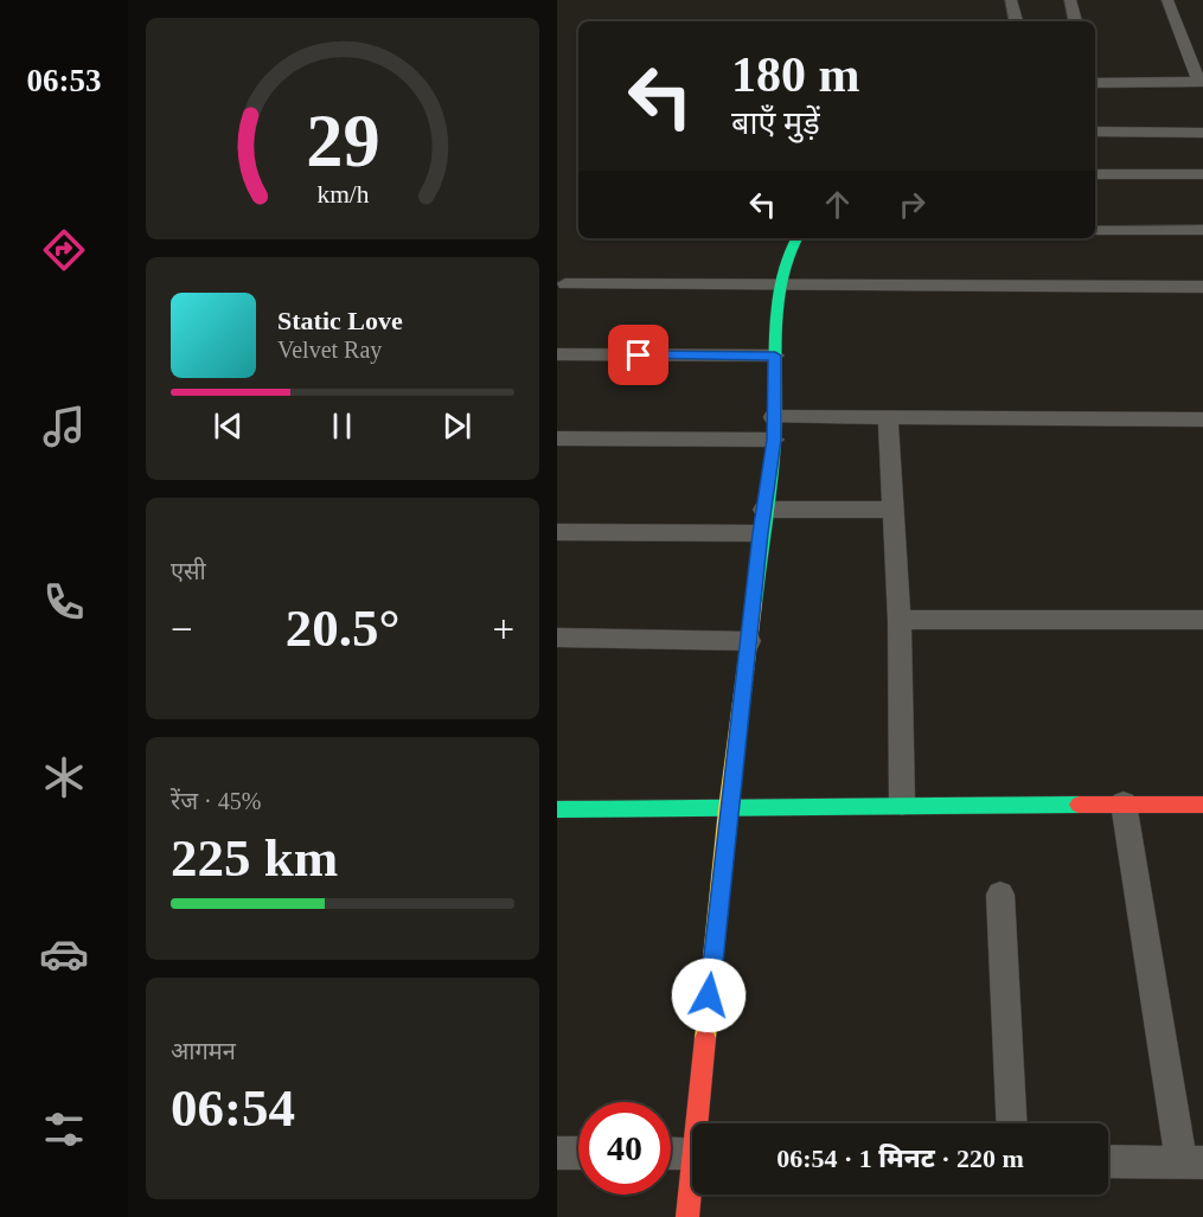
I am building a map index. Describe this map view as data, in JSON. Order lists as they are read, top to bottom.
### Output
{
  "page": {
    "tabs": "06:53",
    "turn": ["180 m", "बाएँ मुड़ें"],
    "song": ["Static Love", "Velvet Ray"],
    "tile": [
      "एसी",
      ["रेंज · 45%", "225 km"],
      ["आगमन", "06:54"]
    ],
    "heat": ["−", "20.5°", "+"],
    "limit": "40",
    "trip": "06:54 · 1 मिनट · 220 m",
    "gauge": ["29", "km/h"]
  }
}
